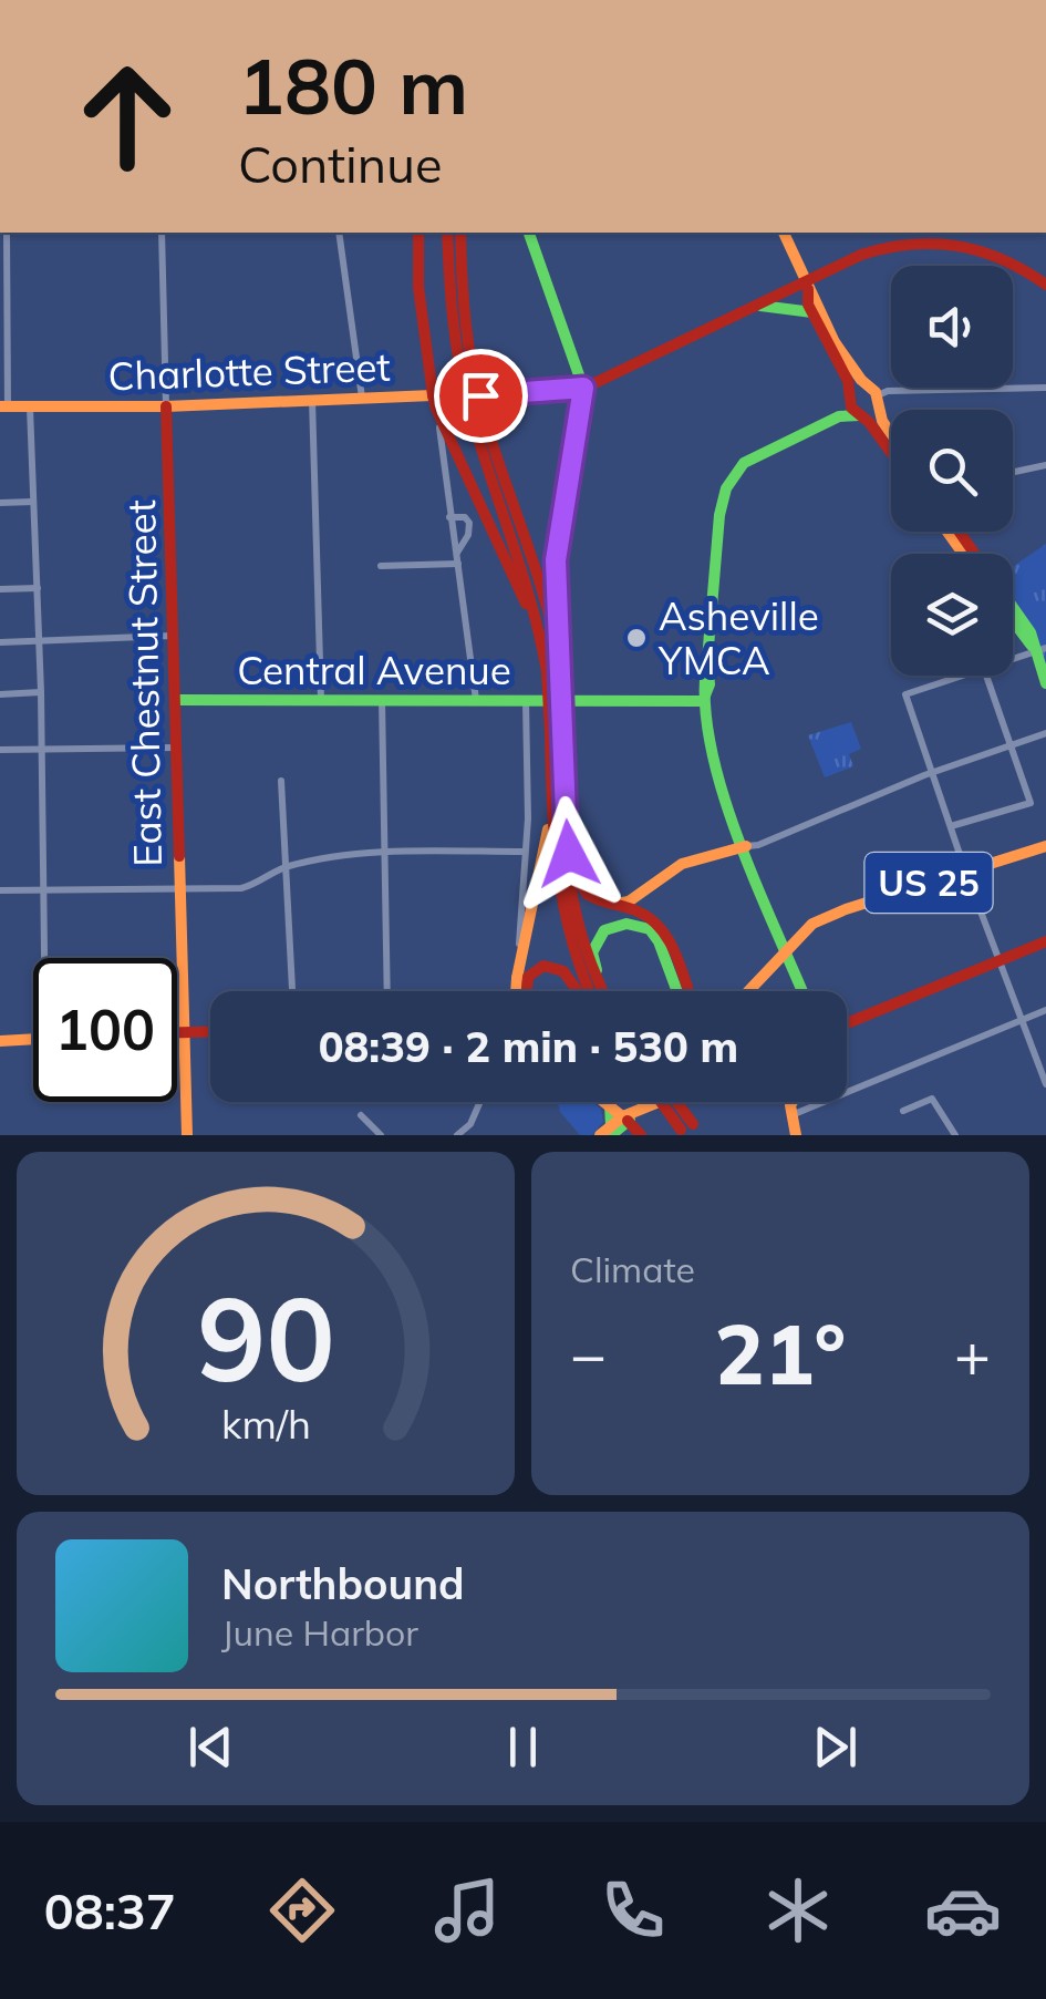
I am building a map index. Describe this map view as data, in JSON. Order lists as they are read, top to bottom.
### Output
{
  "streets": {
    "main road": [
      "Charlotte Street",
      "Central Avenue",
      "East Chestnut Street",
      "US 25"
    ]
  },
  "crossings": [
    ["Charlotte Street", "East Chestnut Street"],
    ["Central Avenue", "East Chestnut Street"]
  ],
  "places": ["Asheville YMCA"],
  "page": {
    "turn": ["180 m", "Continue"],
    "limit": "100",
    "trip": "08:39 · 2 min · 530 m",
    "tile": "Climate",
    "heat": ["−", "21°", "+"],
    "song": ["Northbound", "June Harbor"],
    "tabs": "08:37",
    "gauge": ["90", "km/h"]
  }
}
